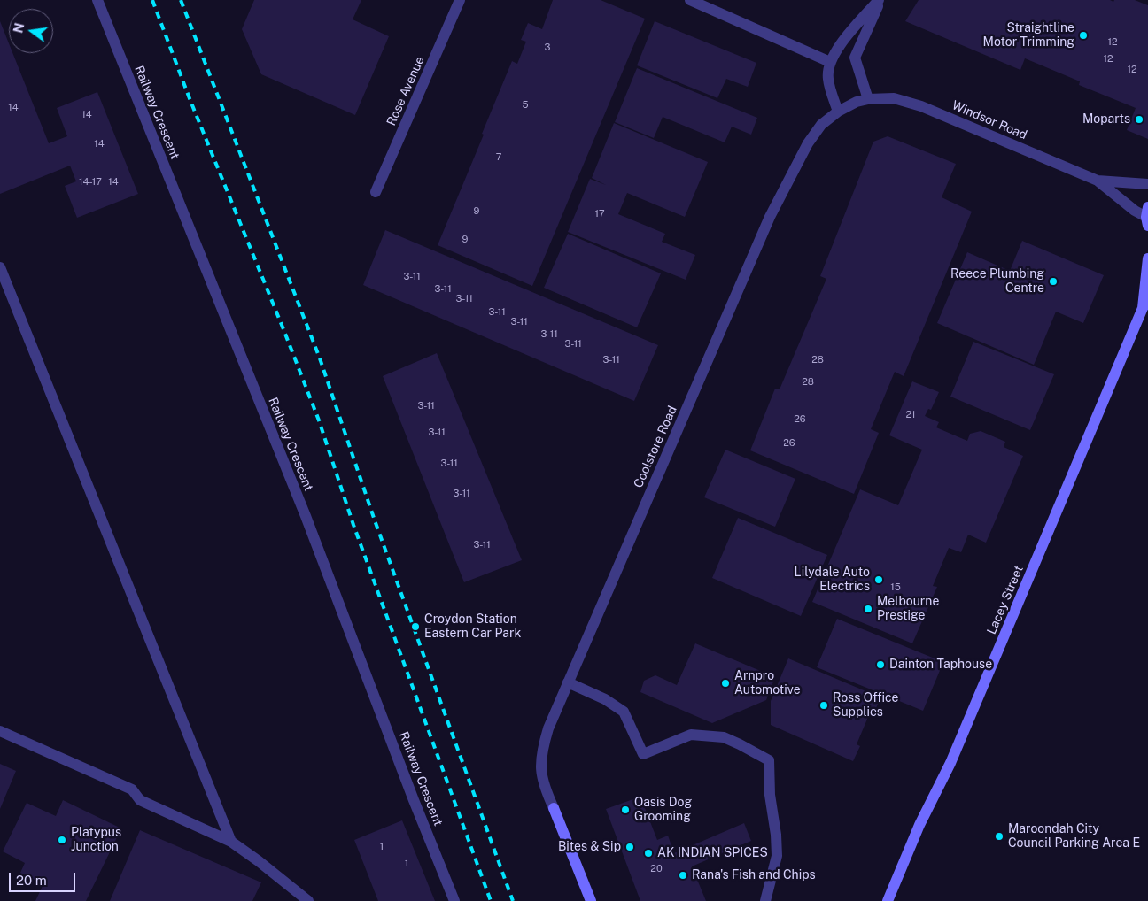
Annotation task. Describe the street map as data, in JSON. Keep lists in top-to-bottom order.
{
  "streets": {
    "street": [
      "Rose Avenue",
      "Railway Crescent",
      "Windsor Road",
      "Coolstore Road",
      "Lacey Street"
    ]
  },
  "crossings": [
    ["Windsor Road", "Coolstore Road"]
  ],
  "places": [
    "Straightline Motor Trimming",
    "Moparts",
    "Reece Plumbing Centre",
    "Lilydale Auto Electrics",
    "Melbourne Prestige",
    "Croydon Station Eastern Car Park",
    "Dainton Taphouse",
    "Arnpro Automotive",
    "Ross Office Supplies",
    "Oasis Dog Grooming",
    "Maroondah City Council Parking Area E",
    "Platypus Junction",
    "Bites & Sip",
    "AK INDIAN SPICES",
    "Rana's Fish and Chips"
  ],
  "house_numbers": [
    "12",
    "3",
    "12",
    "12",
    "5",
    "14",
    "14",
    "14",
    "7",
    "14-17",
    "14",
    "9",
    "17",
    "9",
    "3-11",
    "3-11",
    "3-11",
    "3-11",
    "3-11",
    "3-11",
    "3-11",
    "3-11",
    "28",
    "28",
    "3-11",
    "21",
    "26",
    "3-11",
    "26",
    "3-11",
    "3-11",
    "3-11",
    "15",
    "1",
    "1",
    "20"
  ],
  "scale_bar": "20 m",
  "north": "left"
}
